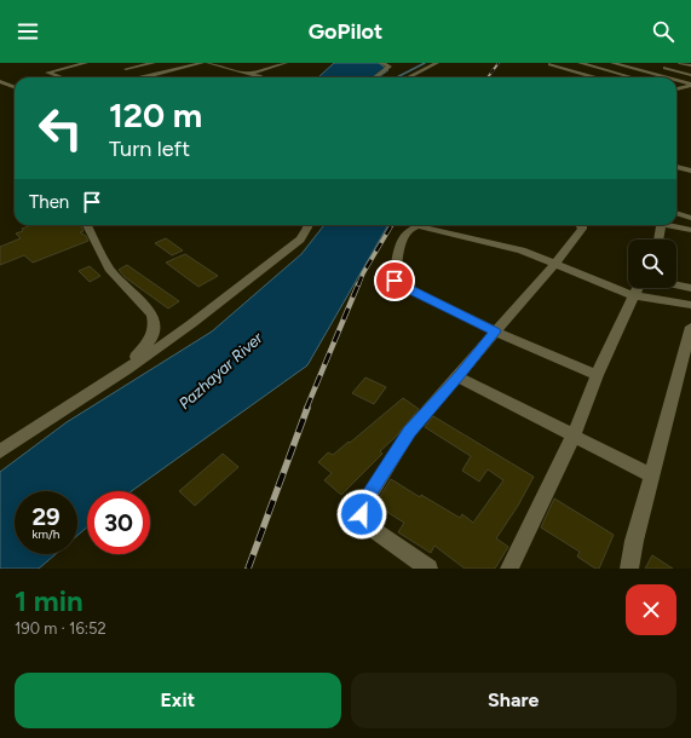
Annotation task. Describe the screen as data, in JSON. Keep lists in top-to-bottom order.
{
  "water": ["Pazhayar River"],
  "page": {
    "header": "GoPilot",
    "turn": ["120 m", "Turn left"],
    "then": "Then",
    "speed": "29 km/h",
    "limit": "30",
    "heading": ["1 min", "190 m · 16:52"],
    "buttons": ["Exit", "Share"]
  }
}
